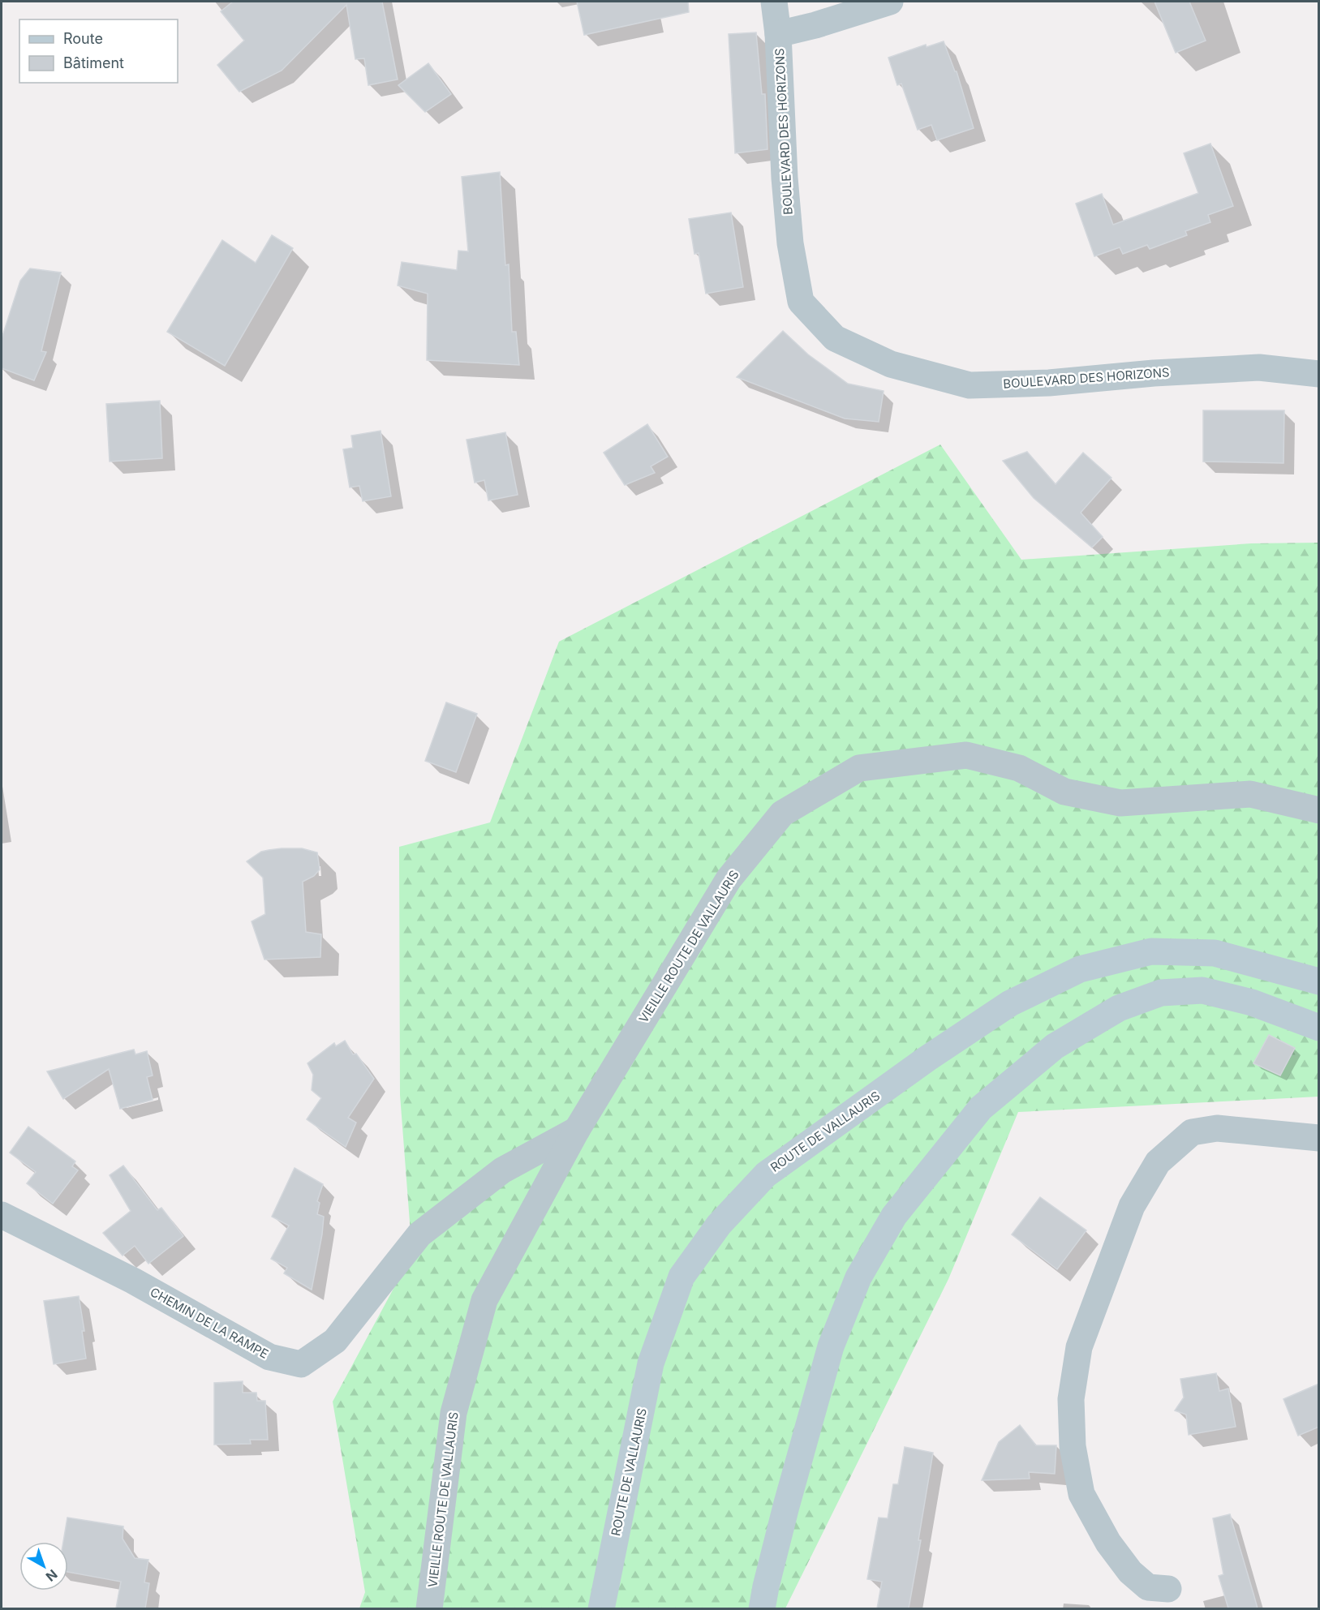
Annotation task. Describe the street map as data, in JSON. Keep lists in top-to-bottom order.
{
  "streets": {
    "main road": ["ROUTE DE VALLAURIS"],
    "street": ["BOULEVARD DES HORIZONS", "VIEILLE ROUTE DE VALLAURIS", "CHEMIN DE LA RAMPE"]
  },
  "crossings": [
    ["VIEILLE ROUTE DE VALLAURIS", "CHEMIN DE LA RAMPE"]
  ],
  "legend": ["Route", "Bâtiment"],
  "north": "bottom right"
}
